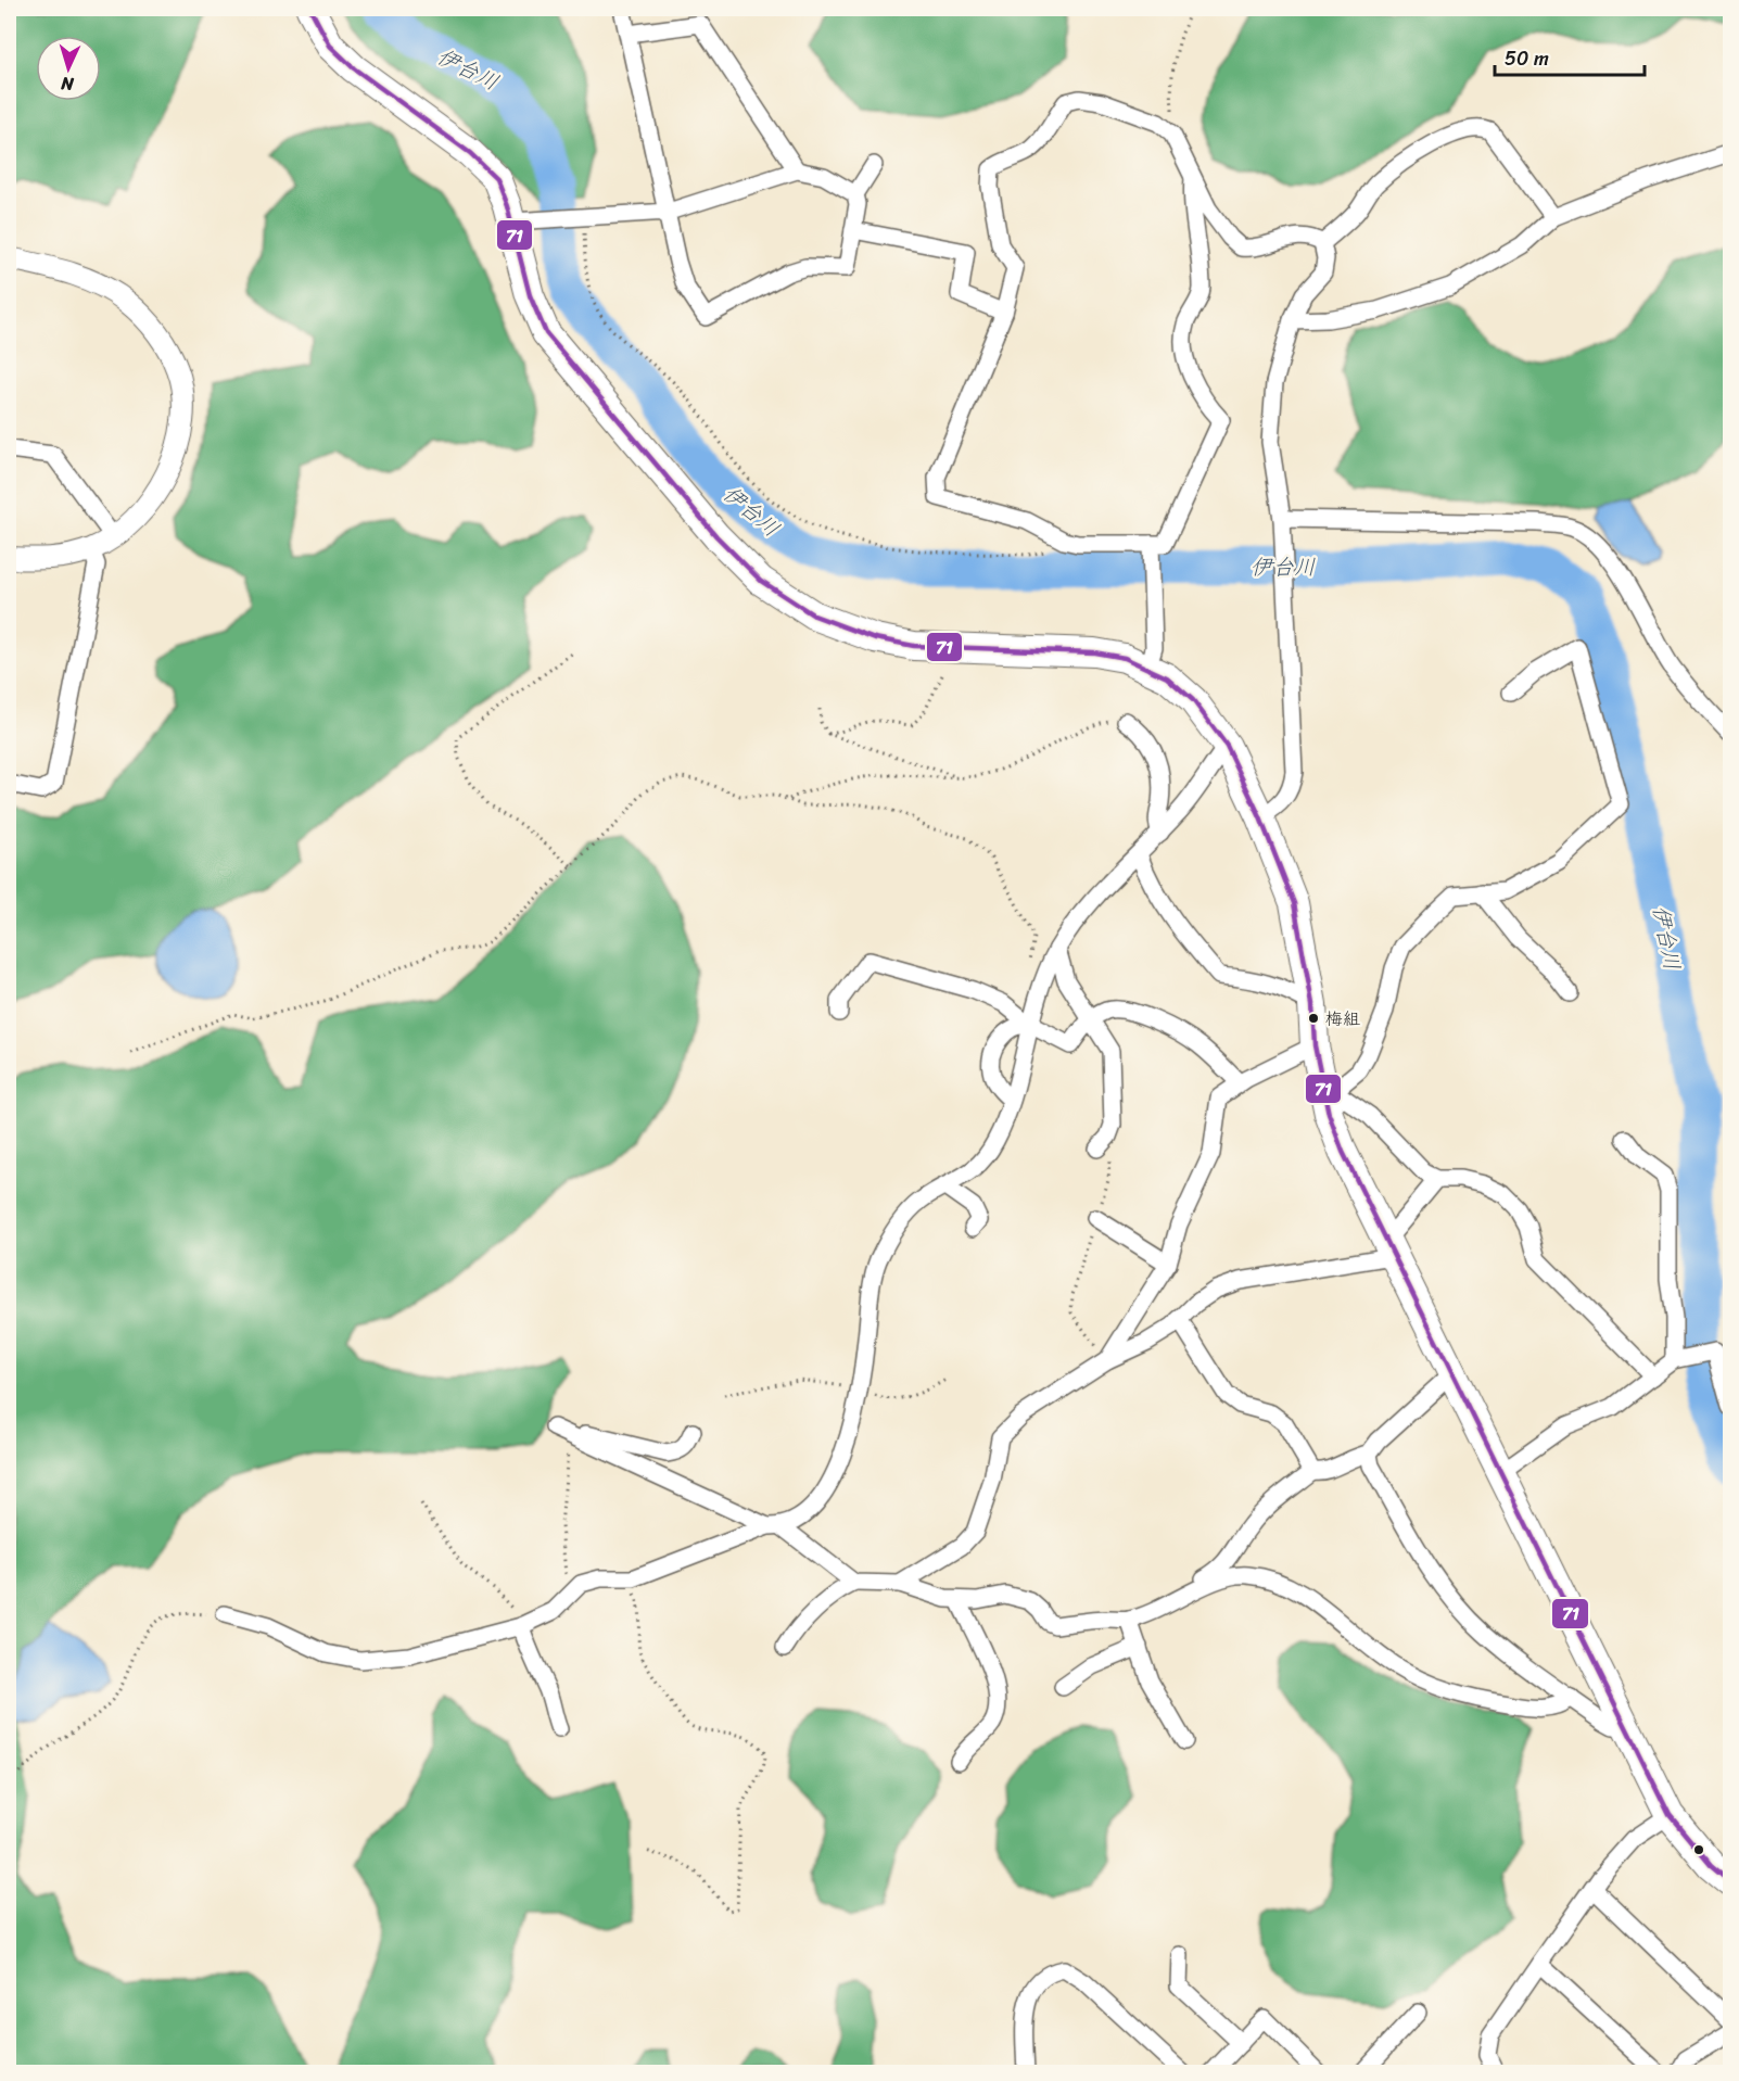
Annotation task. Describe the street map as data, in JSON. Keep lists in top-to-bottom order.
{
  "water": ["伊台川"],
  "places": ["梅組"],
  "lines": ["transit line 71"],
  "scale_bar": "50 m",
  "north": "bottom"
}
